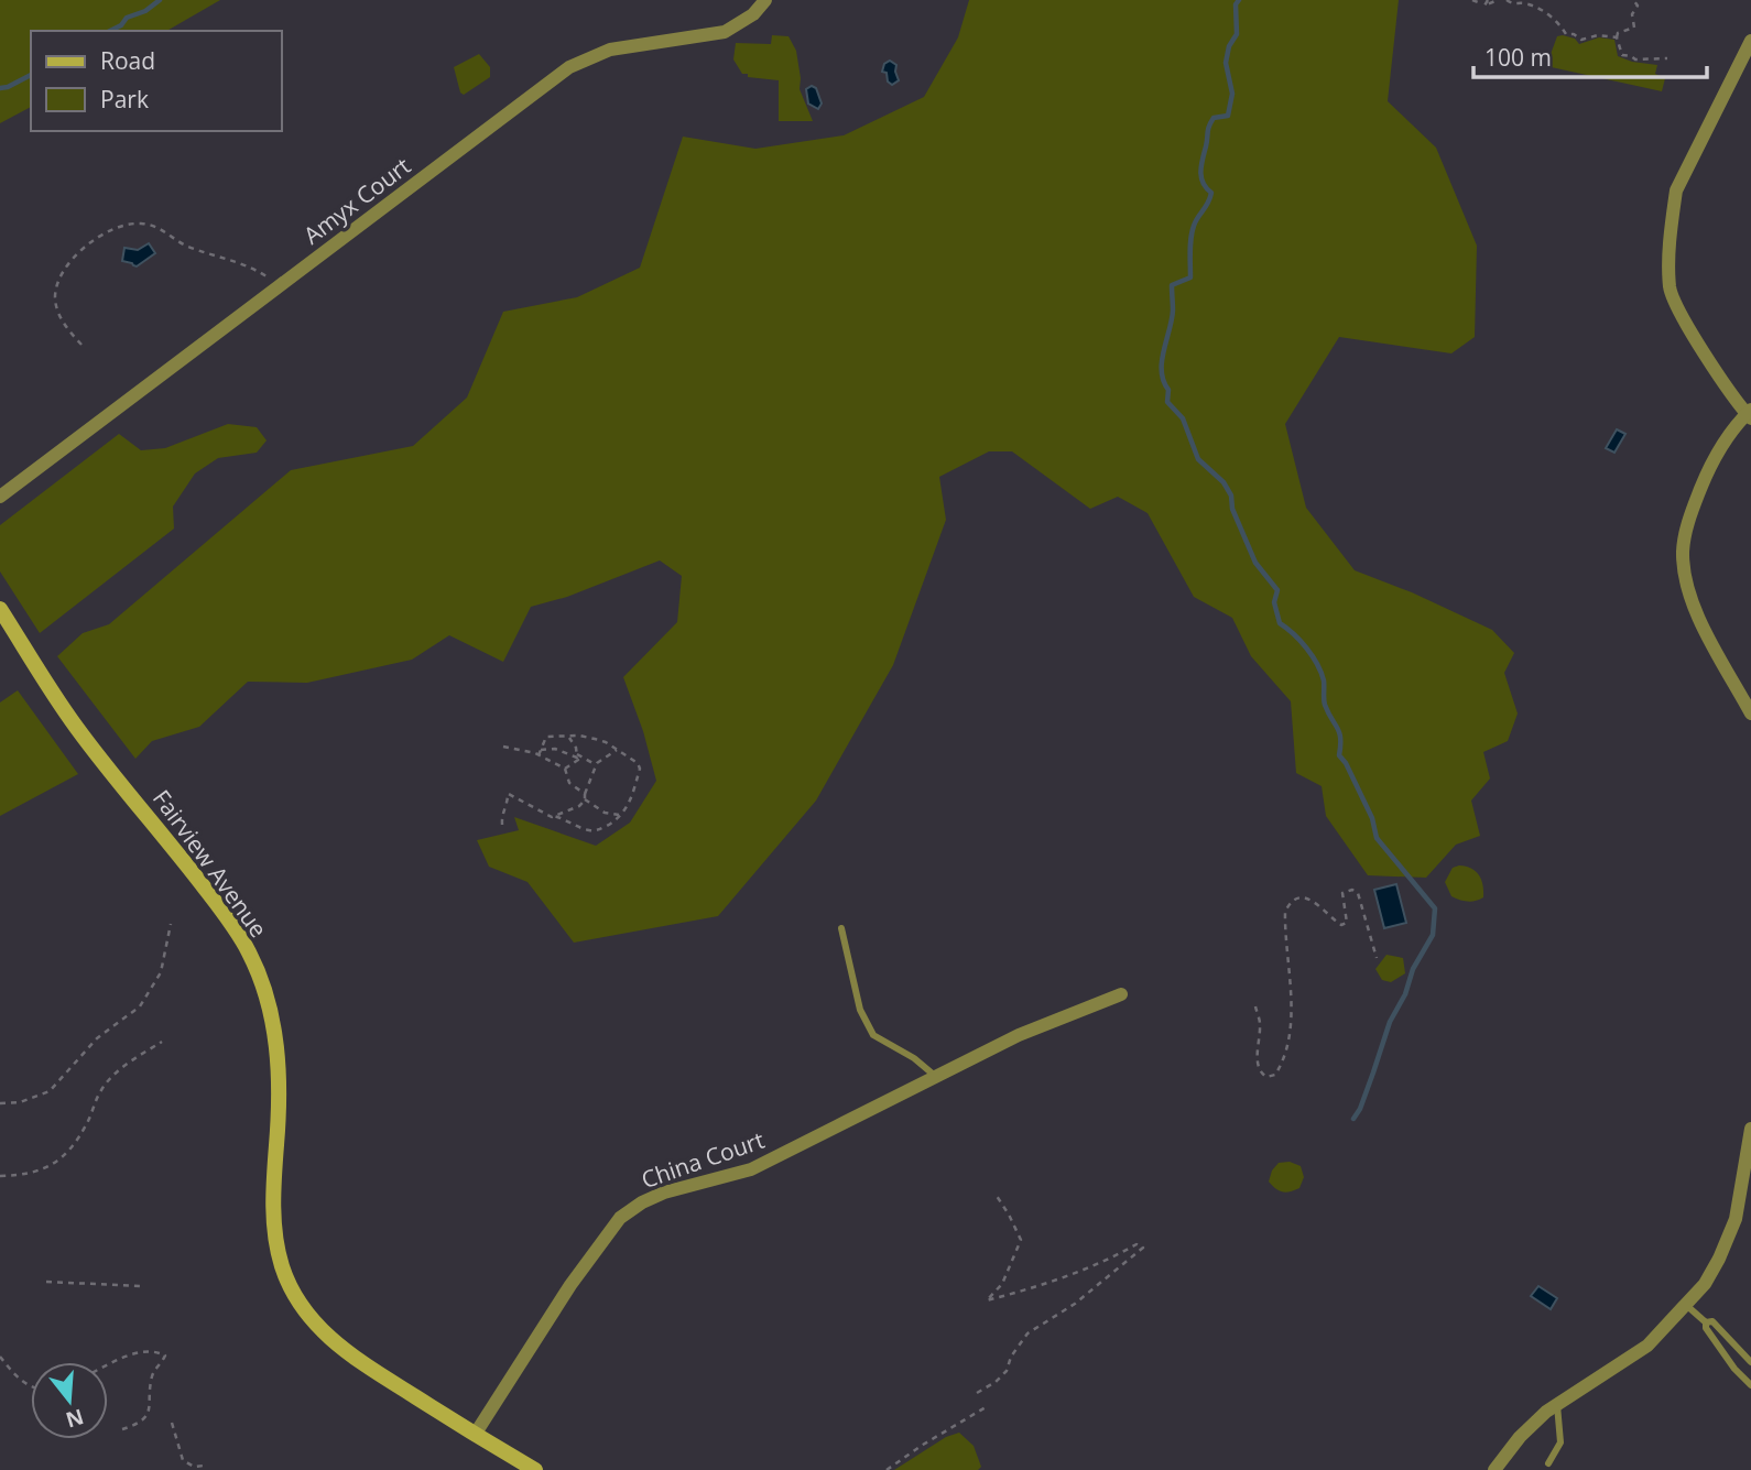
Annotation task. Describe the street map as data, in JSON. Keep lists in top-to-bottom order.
{
  "streets": {
    "main road": ["Fairview Avenue"],
    "street": ["Amyx Court", "China Court"]
  },
  "crossings": [
    ["Fairview Avenue", "China Court"]
  ],
  "legend": ["Road", "Park"],
  "scale_bar": "100 m",
  "north": "bottom"
}
